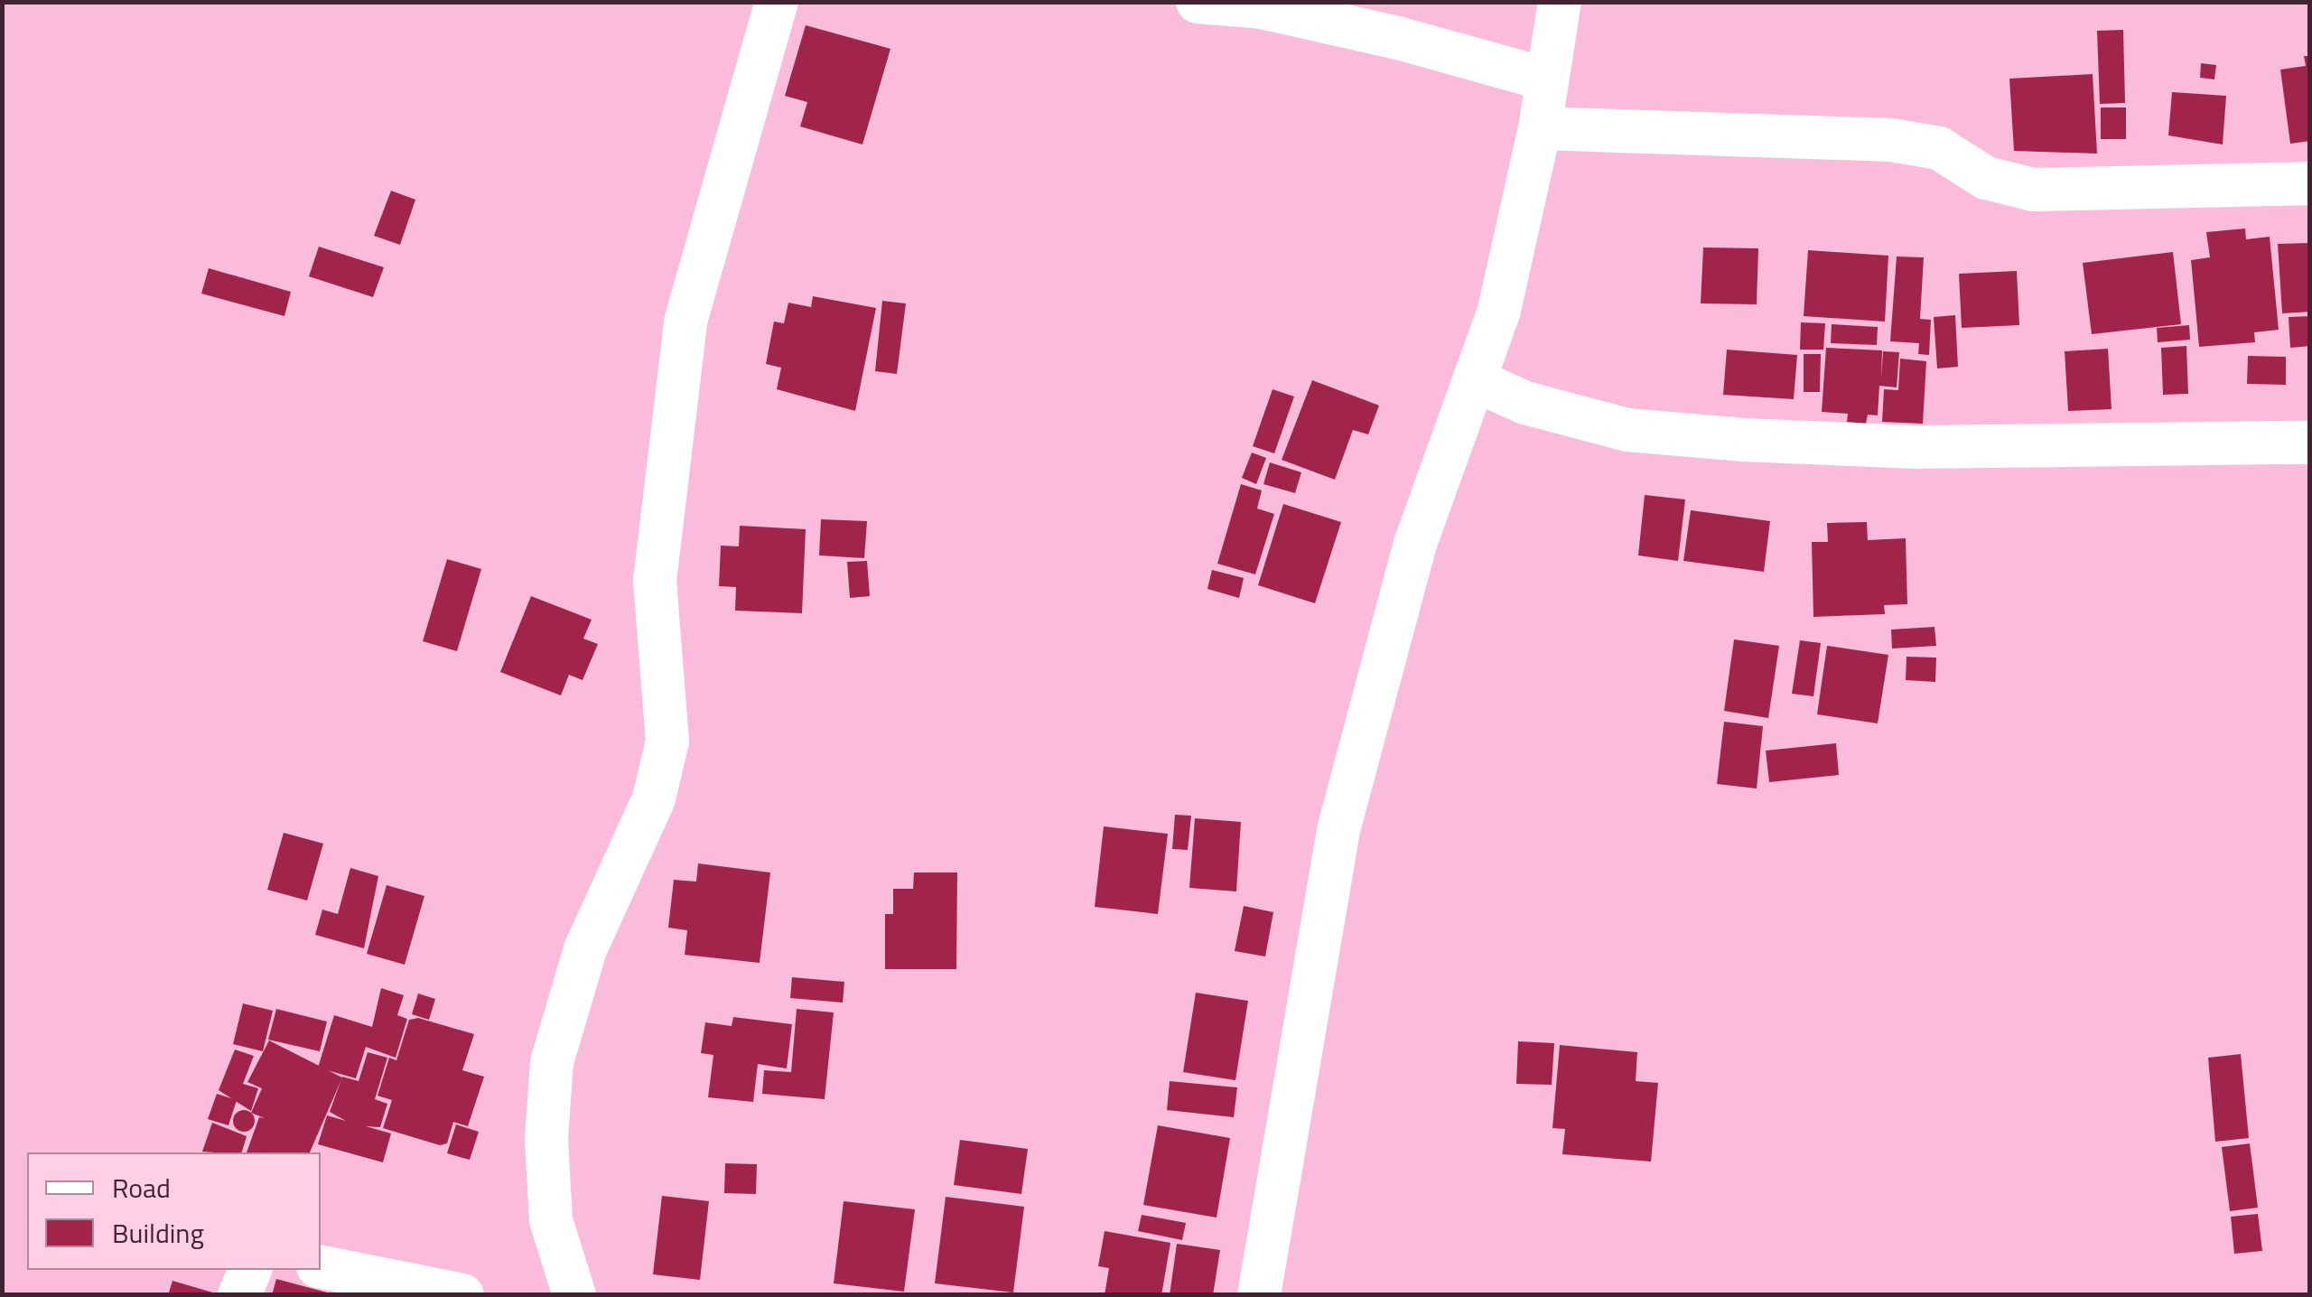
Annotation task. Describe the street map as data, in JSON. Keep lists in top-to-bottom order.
{
  "legend": ["Road", "Building"]
}
